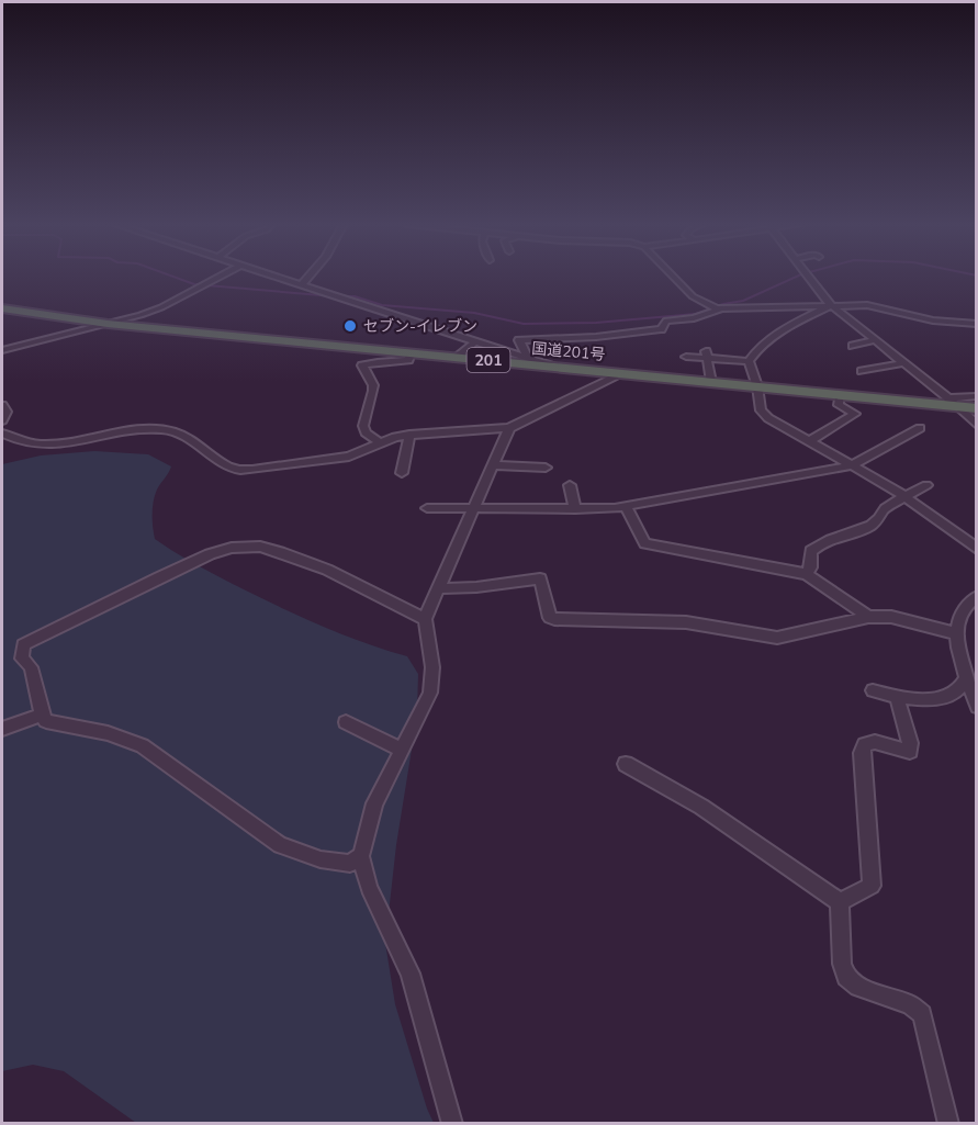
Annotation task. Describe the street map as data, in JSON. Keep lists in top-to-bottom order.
{
  "streets": {
    "highway": ["国道201号", "201"]
  },
  "places": ["セブン-イレブン"]
}
